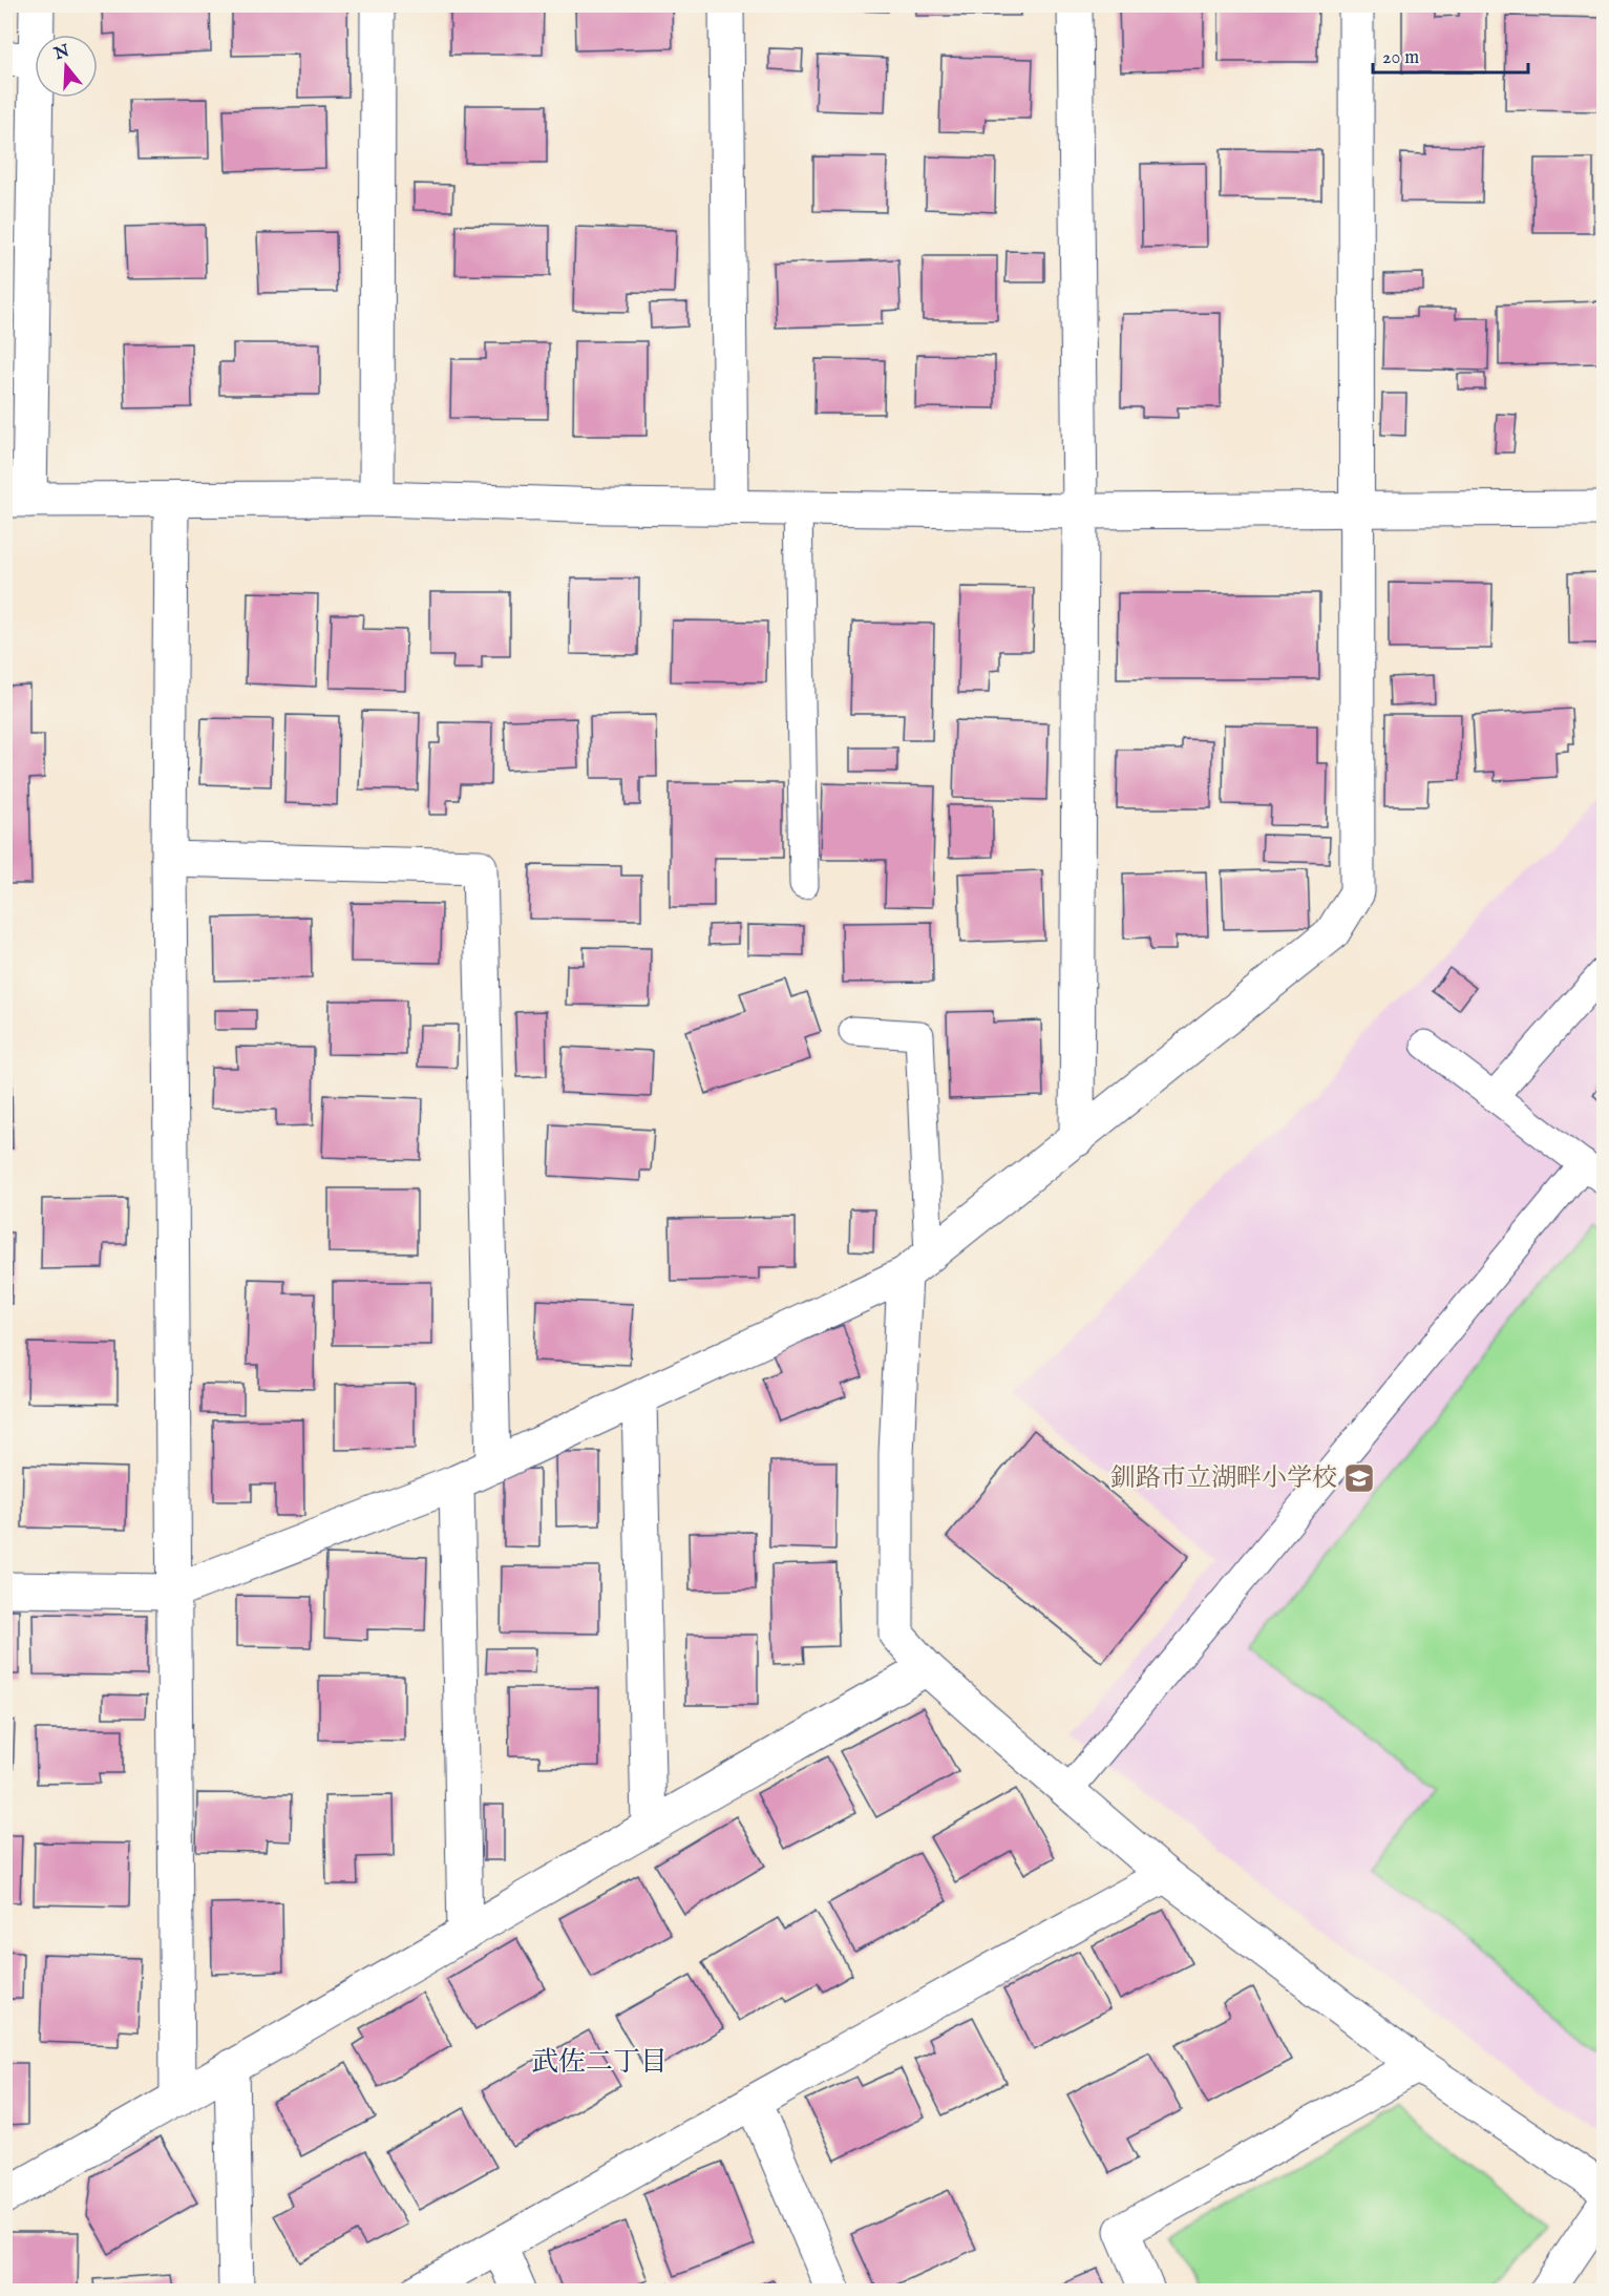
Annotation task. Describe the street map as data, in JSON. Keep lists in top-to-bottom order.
{
  "districts": ["武佐二丁目"],
  "places": {
    "school or university": ["釧路市立湖畔小学校"]
  },
  "scale_bar": "20 m",
  "north": "top"
}
